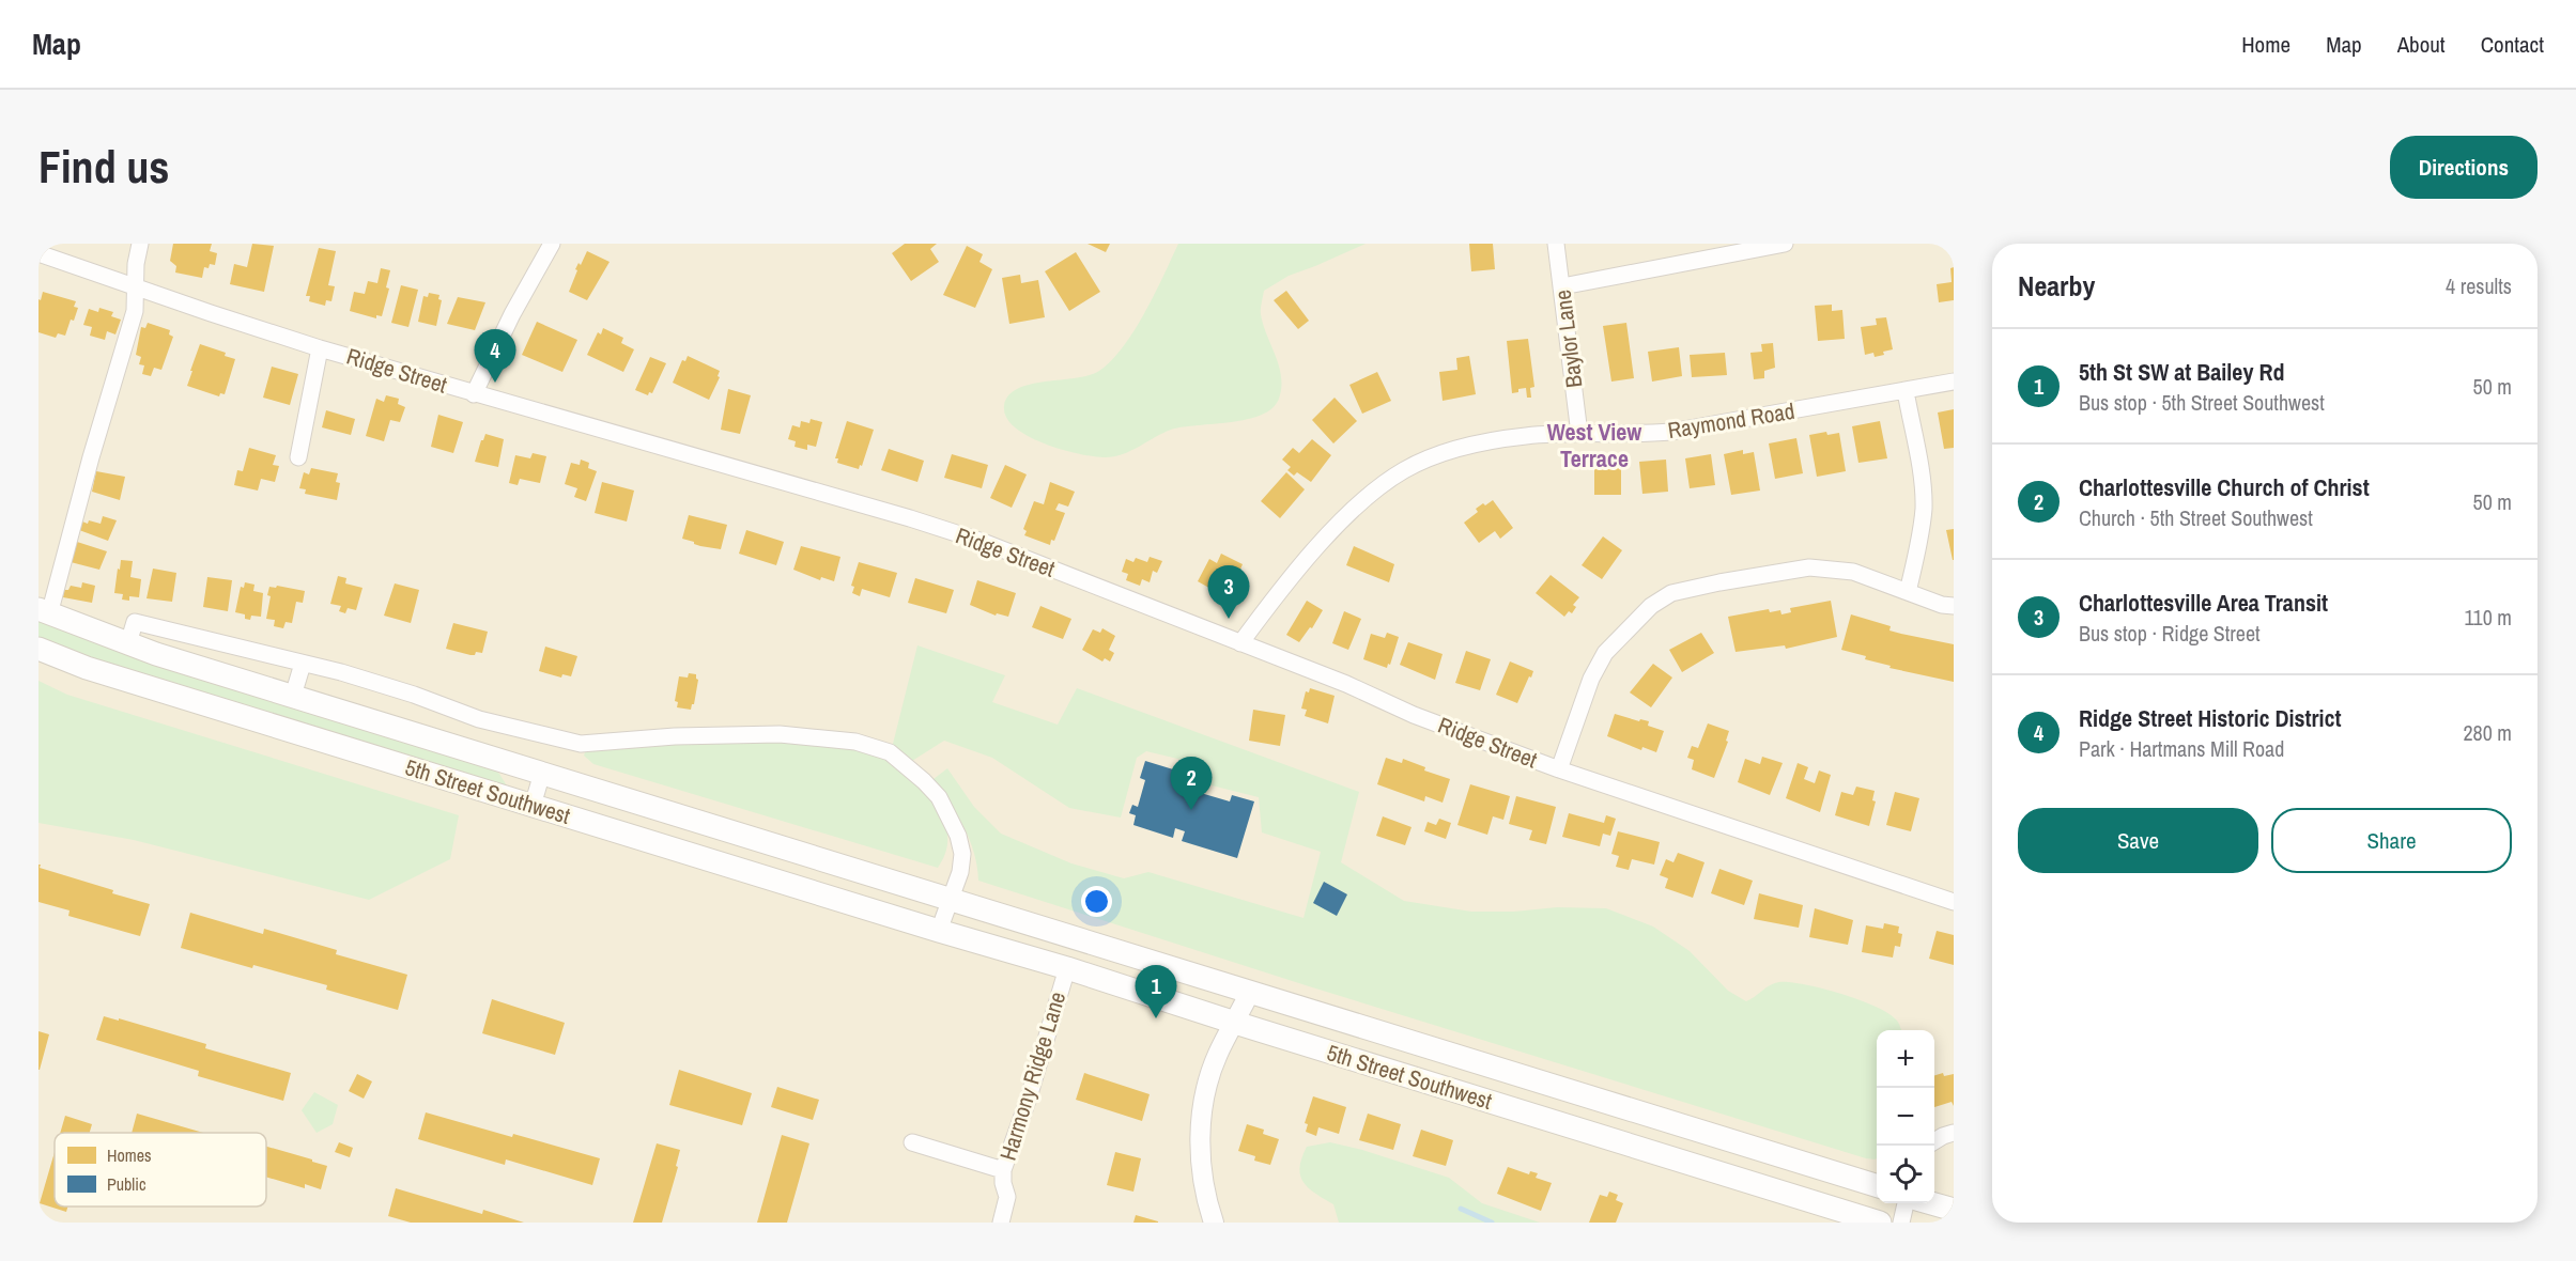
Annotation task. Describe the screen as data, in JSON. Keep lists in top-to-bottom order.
{
  "streets": {
    "main road": ["5th Street Southwest"],
    "street": [
      "Baylor Lane",
      "Ridge Street",
      "Raymond Road",
      "Harmony Ridge Lane"
    ]
  },
  "crossings": [
    ["Baylor Lane", "Raymond Road"],
    ["Ridge Street", "Raymond Road"],
    ["5th Street Southwest", "Harmony Ridge Lane"]
  ],
  "districts": ["West View Terrace"],
  "legend": ["Homes", "Public"],
  "page": {
    "header": "Map",
    "nav": [
      "Home",
      "Map",
      "About",
      "Contact"
    ],
    "buttons": [
      "Directions",
      ["Save", "Share"]
    ],
    "title": "Find us",
    "heading": ["Nearby", "4 results"],
    "list": [
      {
        "mark": "1",
        "name": "5th St SW at Bailey Rd",
        "note": "Bus stop · 5th Street Southwest",
        "value": "50 m"
      },
      {
        "mark": "2",
        "name": "Charlottesville Church of Christ",
        "note": "Church · 5th Street Southwest",
        "value": "50 m"
      },
      {
        "mark": "3",
        "name": "Charlottesville Area Transit",
        "note": "Bus stop · Ridge Street",
        "value": "110 m"
      },
      {
        "mark": "4",
        "name": "Ridge Street Historic District",
        "note": "Park · Hartmans Mill Road",
        "value": "280 m"
      }
    ],
    "pins": [
      "4",
      "3",
      "2",
      "1"
    ],
    "map_buttons": ["+", "−"]
  }
}
